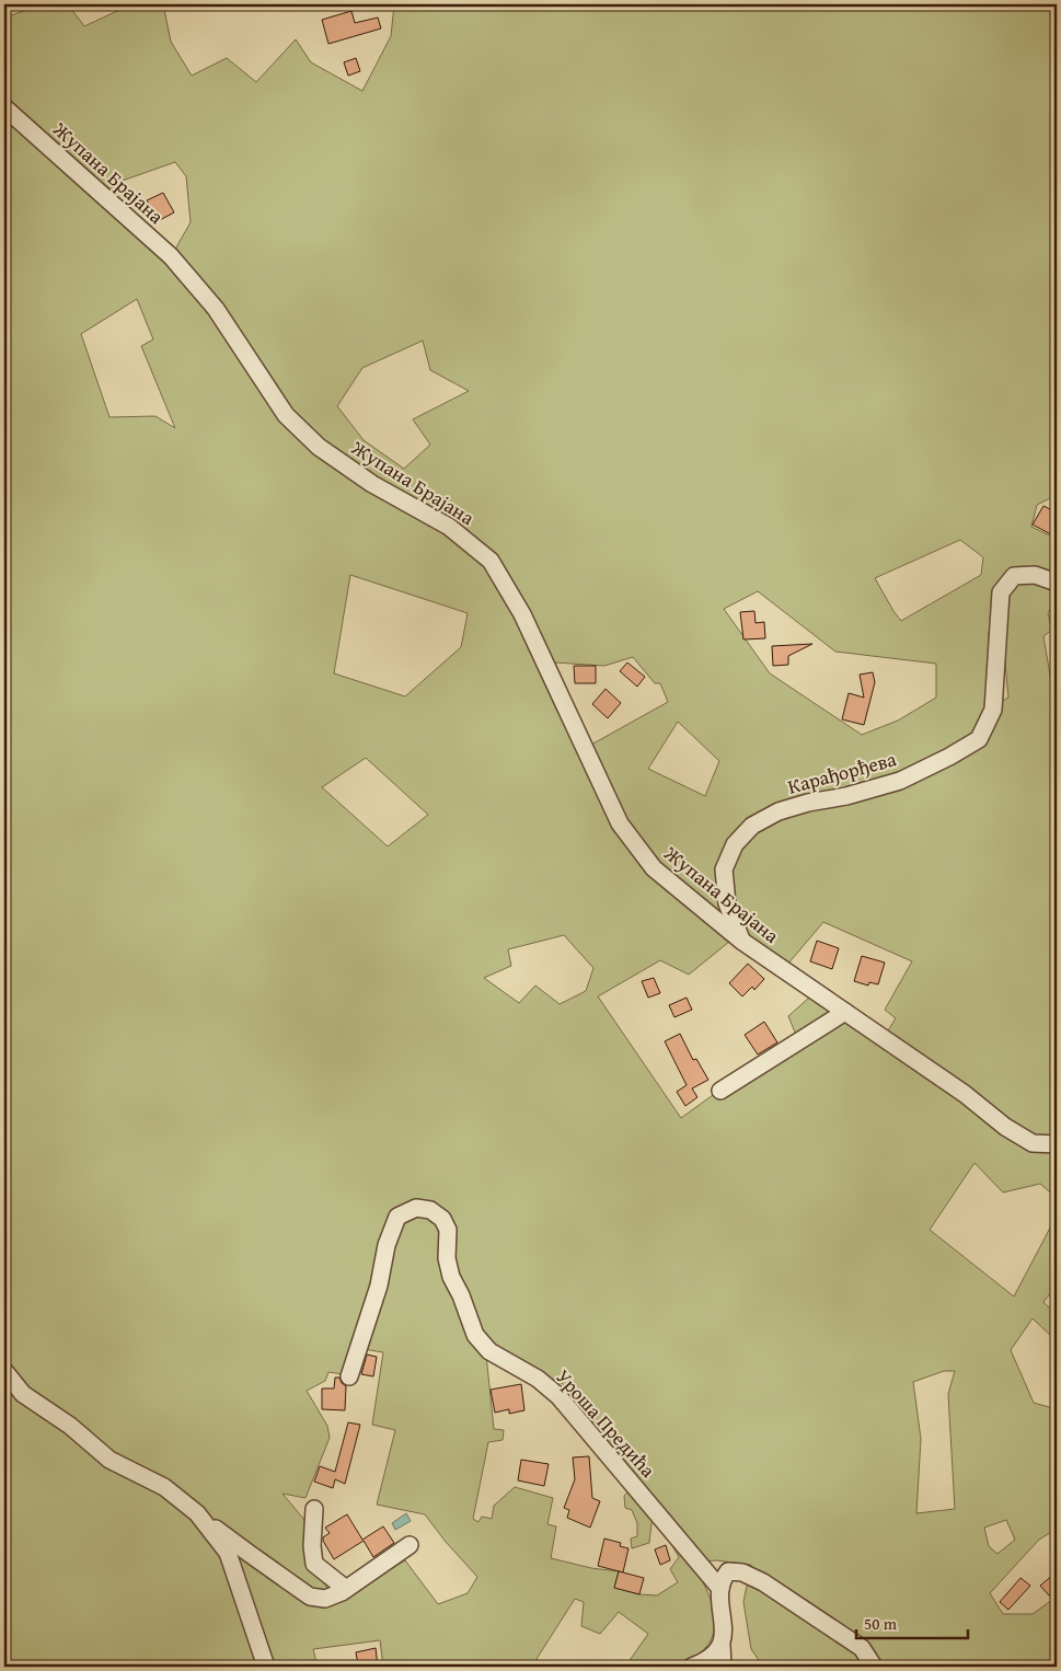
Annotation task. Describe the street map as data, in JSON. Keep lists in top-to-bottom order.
{
  "streets": {
    "street": ["Жупана Брајана", "Карађорђева", "Уроша Предића"]
  },
  "crossings": [
    ["Жупана Брајана", "Карађорђева"]
  ],
  "scale_bar": "50 m"
}
